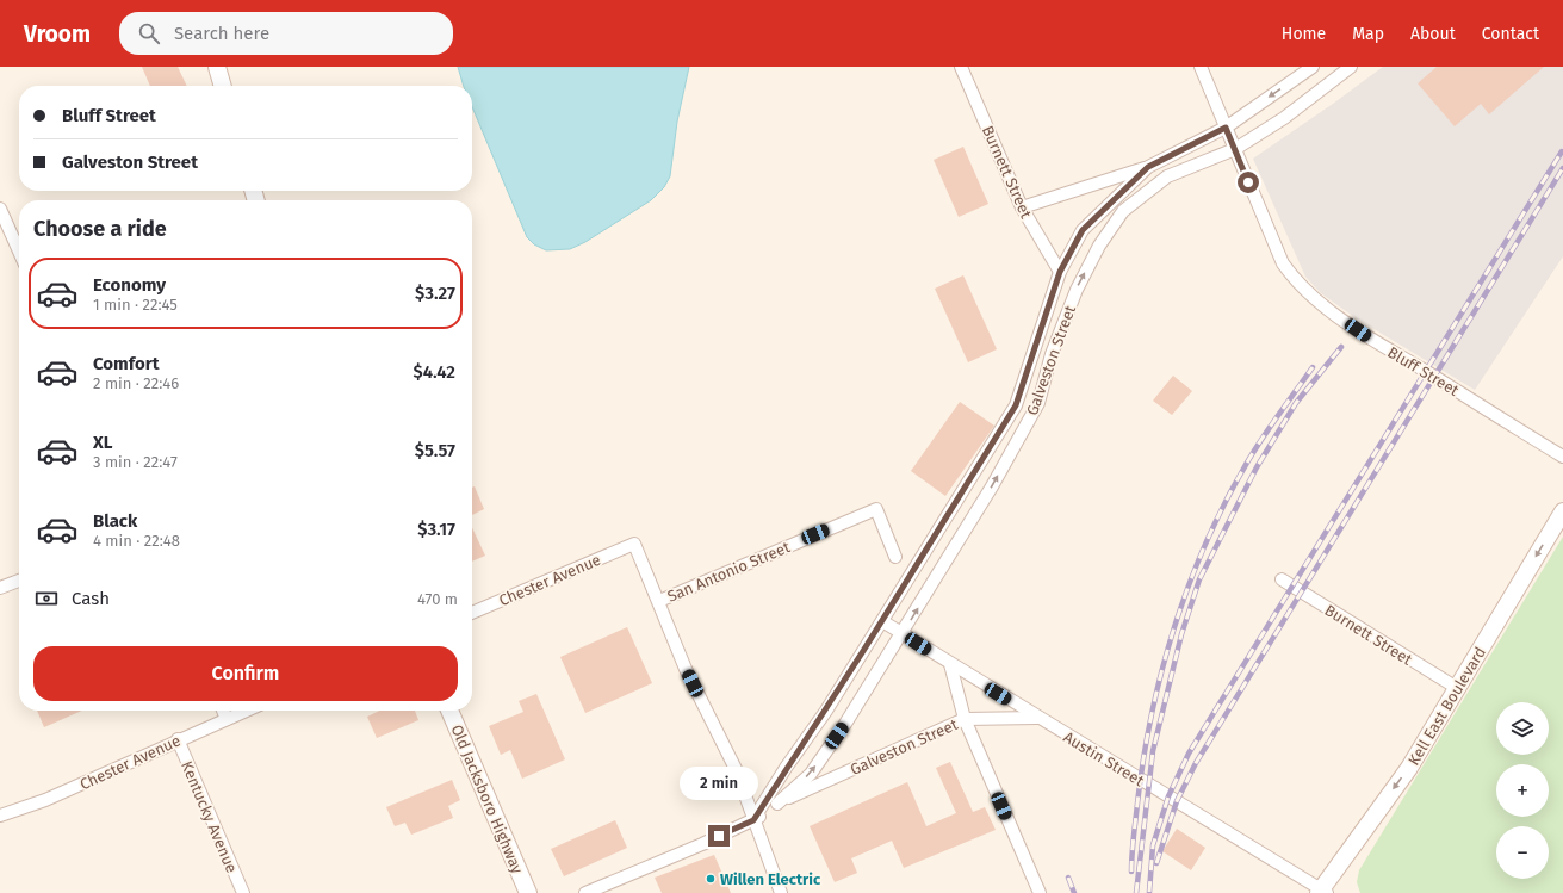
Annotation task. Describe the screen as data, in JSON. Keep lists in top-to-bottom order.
{
  "streets": {
    "main road": ["Kell East Boulevard", "Old Jacksboro Highway"],
    "street": [
      "Burnett Street",
      "Galveston Street",
      "Bluff Street",
      "San Antonio Street",
      "Chester Avenue",
      "Austin Street",
      "Kentucky Avenue"
    ]
  },
  "crossings": [
    ["Burnett Street", "Galveston Street"],
    ["Burnett Street", "Kell East Boulevard"],
    ["Galveston Street", "Bluff Street"],
    ["Galveston Street", "Austin Street"],
    ["San Antonio Street", "Chester Avenue"],
    ["Chester Avenue", "Kentucky Avenue"],
    ["Kell East Boulevard", "Austin Street"]
  ],
  "one_way": ["Kell East Boulevard"],
  "places": ["Willen Electric"],
  "page": {
    "header": "Vroom",
    "search": "Search here",
    "nav": [
      "Home",
      "Map",
      "About",
      "Contact"
    ],
    "banner": ["Bluff Street", "Galveston Street"],
    "heading": "Choose a ride",
    "list": [
      {
        "name": "Economy",
        "note": "1 min · 22:45",
        "value": "$3.27"
      },
      {
        "name": "Comfort",
        "note": "2 min · 22:46",
        "value": "$4.42"
      },
      {
        "name": "XL",
        "note": "3 min · 22:47",
        "value": "$5.57"
      },
      {
        "name": "Black",
        "note": "4 min · 22:48",
        "value": "$3.17"
      }
    ],
    "pay": ["Cash", "470 m"],
    "buttons": "Confirm",
    "map_buttons": ["+", "−"],
    "bubble": "2 min"
  }
}
